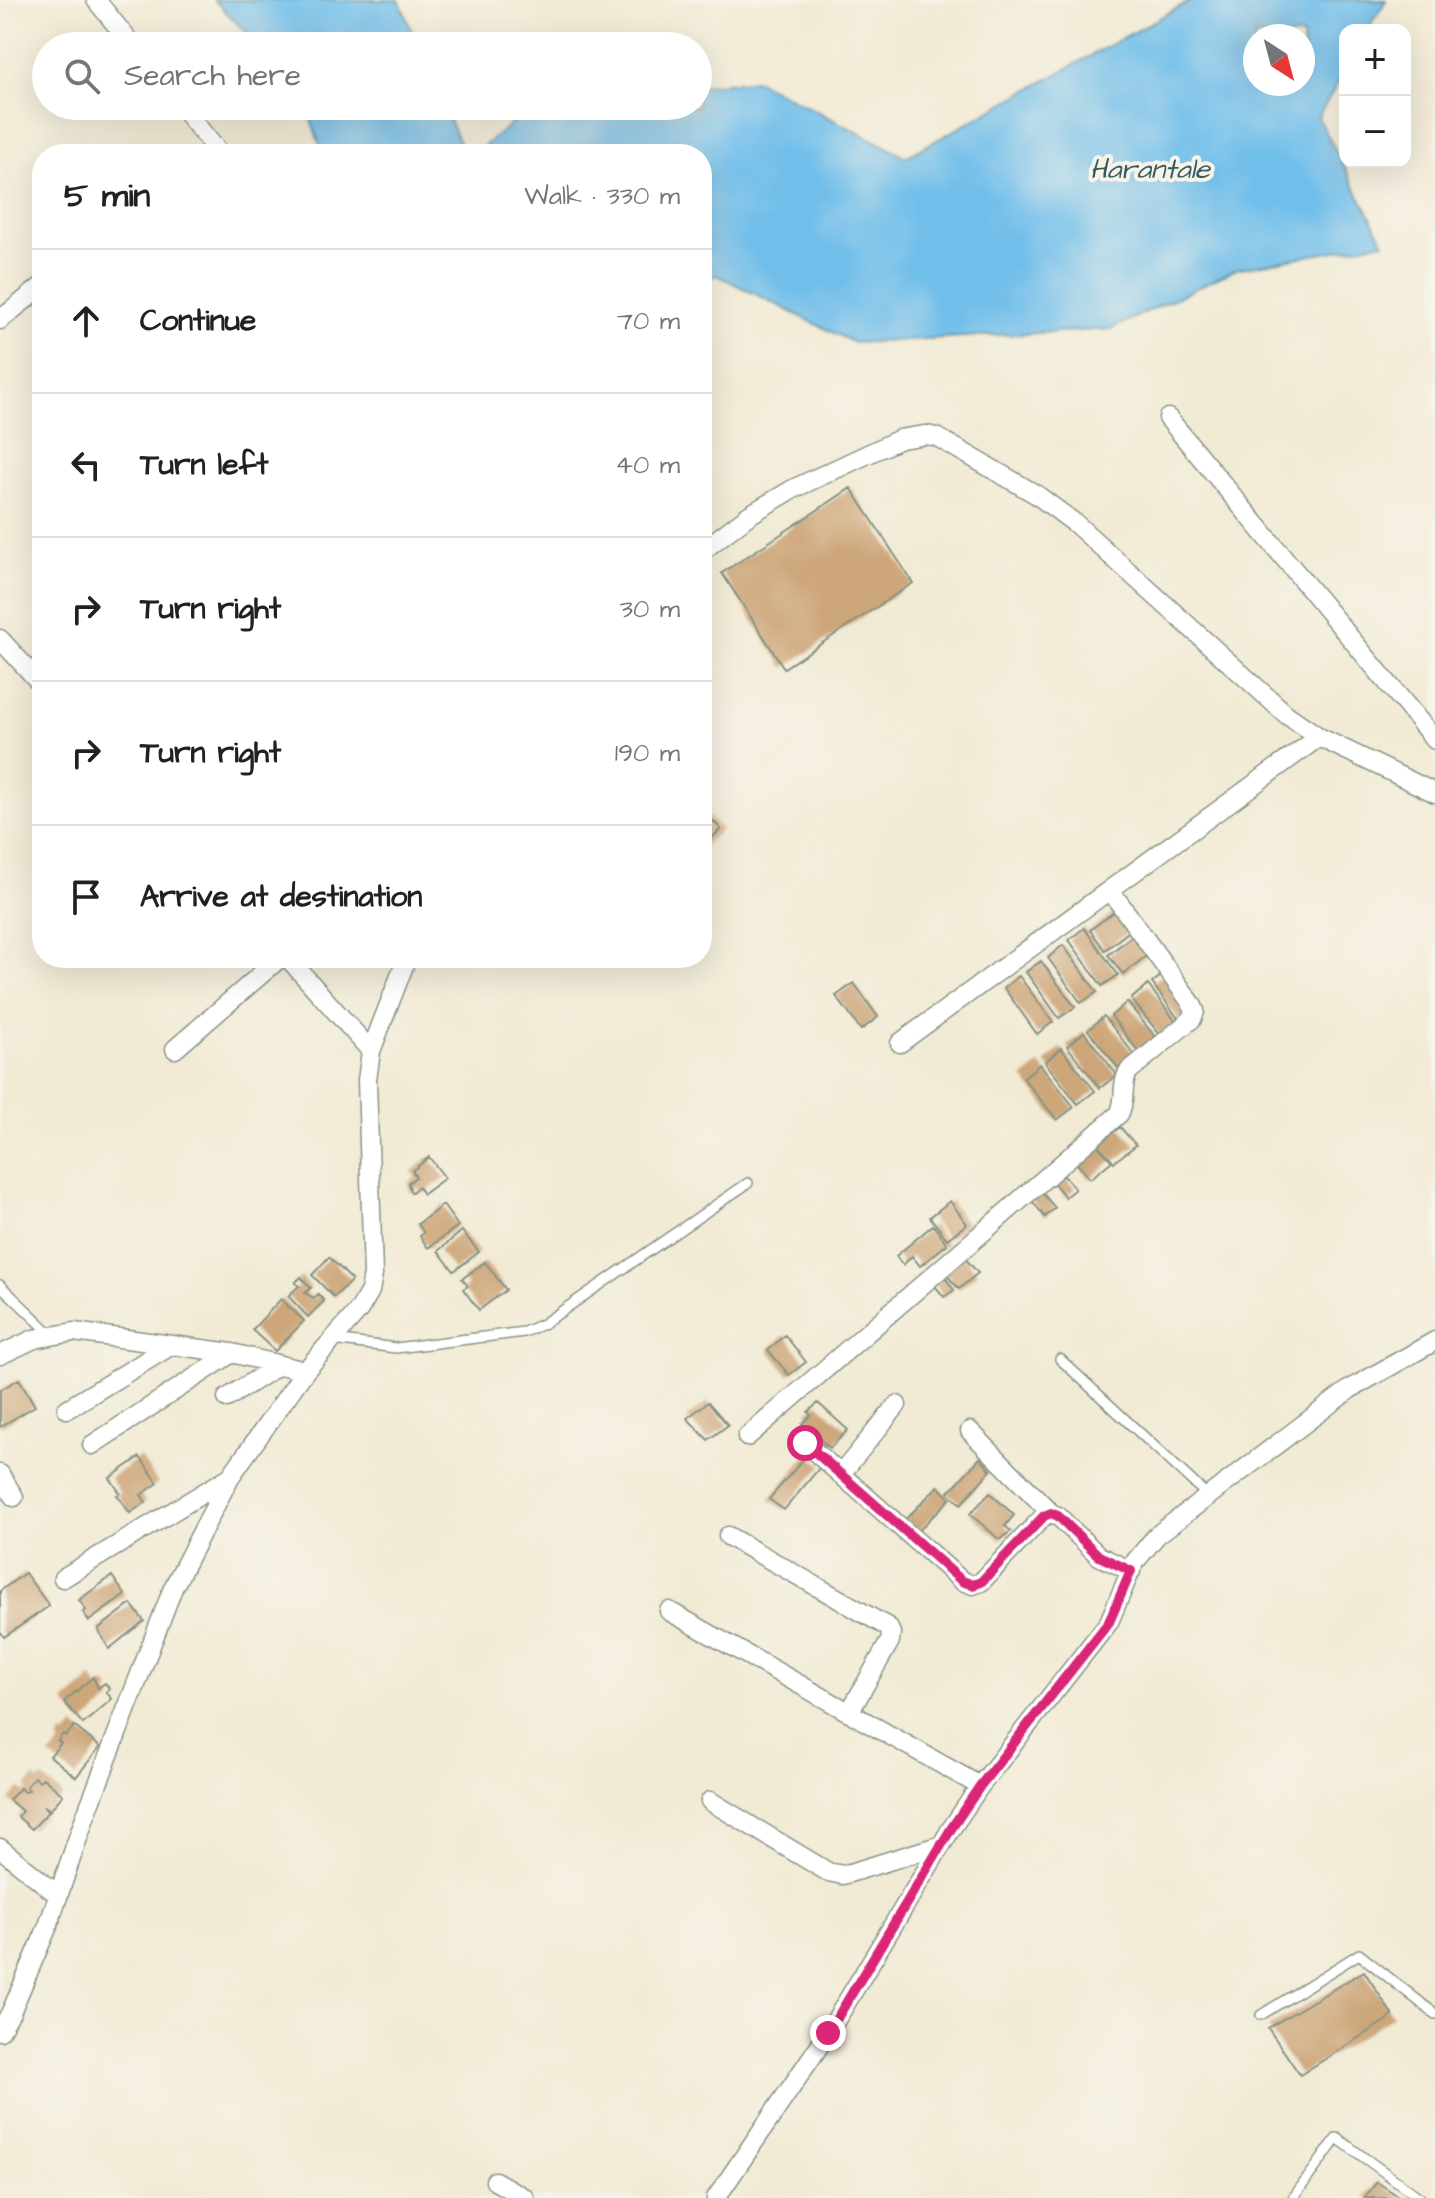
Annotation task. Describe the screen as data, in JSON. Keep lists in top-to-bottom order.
{
  "water": ["Harantale"],
  "north": "bottom right",
  "page": {
    "map_buttons": ["+", "−"],
    "search": "Search here",
    "heading": ["5 min", "Walk · 330 m"],
    "list": [
      ["Continue", "70 m"],
      ["Turn left", "40 m"],
      ["Turn right", "30 m"],
      ["Turn right", "190 m"],
      "Arrive at destination"
    ]
  }
}
